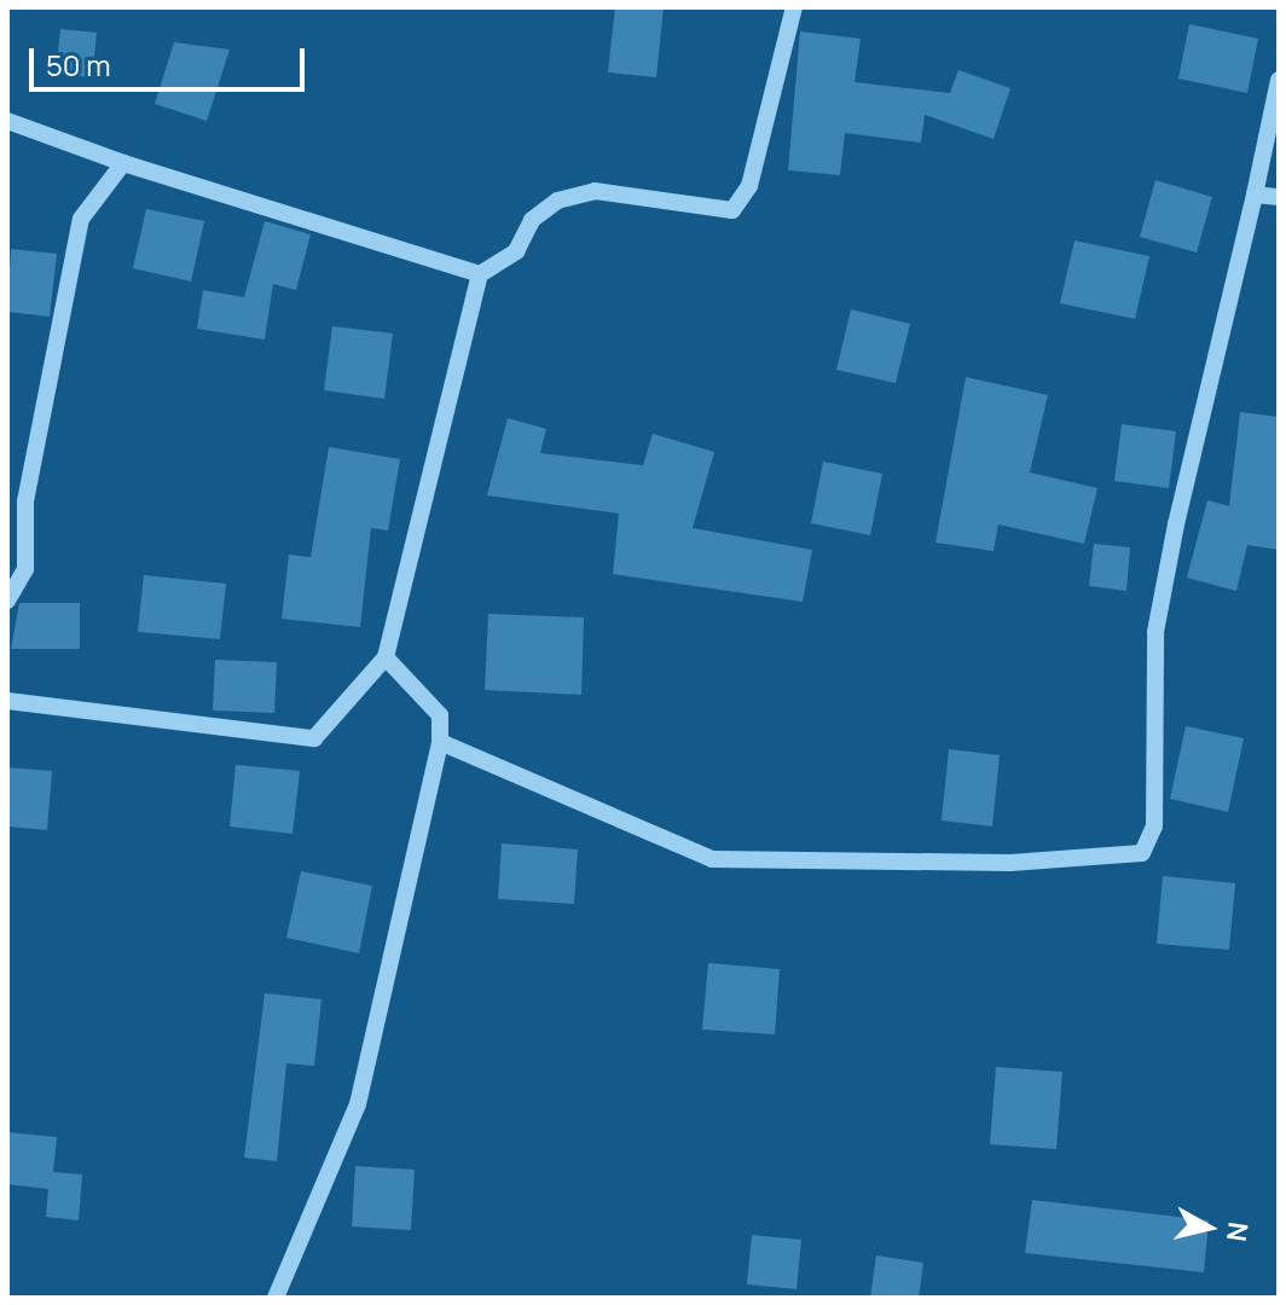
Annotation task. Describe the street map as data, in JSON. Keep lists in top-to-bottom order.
{
  "scale_bar": "50 m",
  "north": "right"
}
